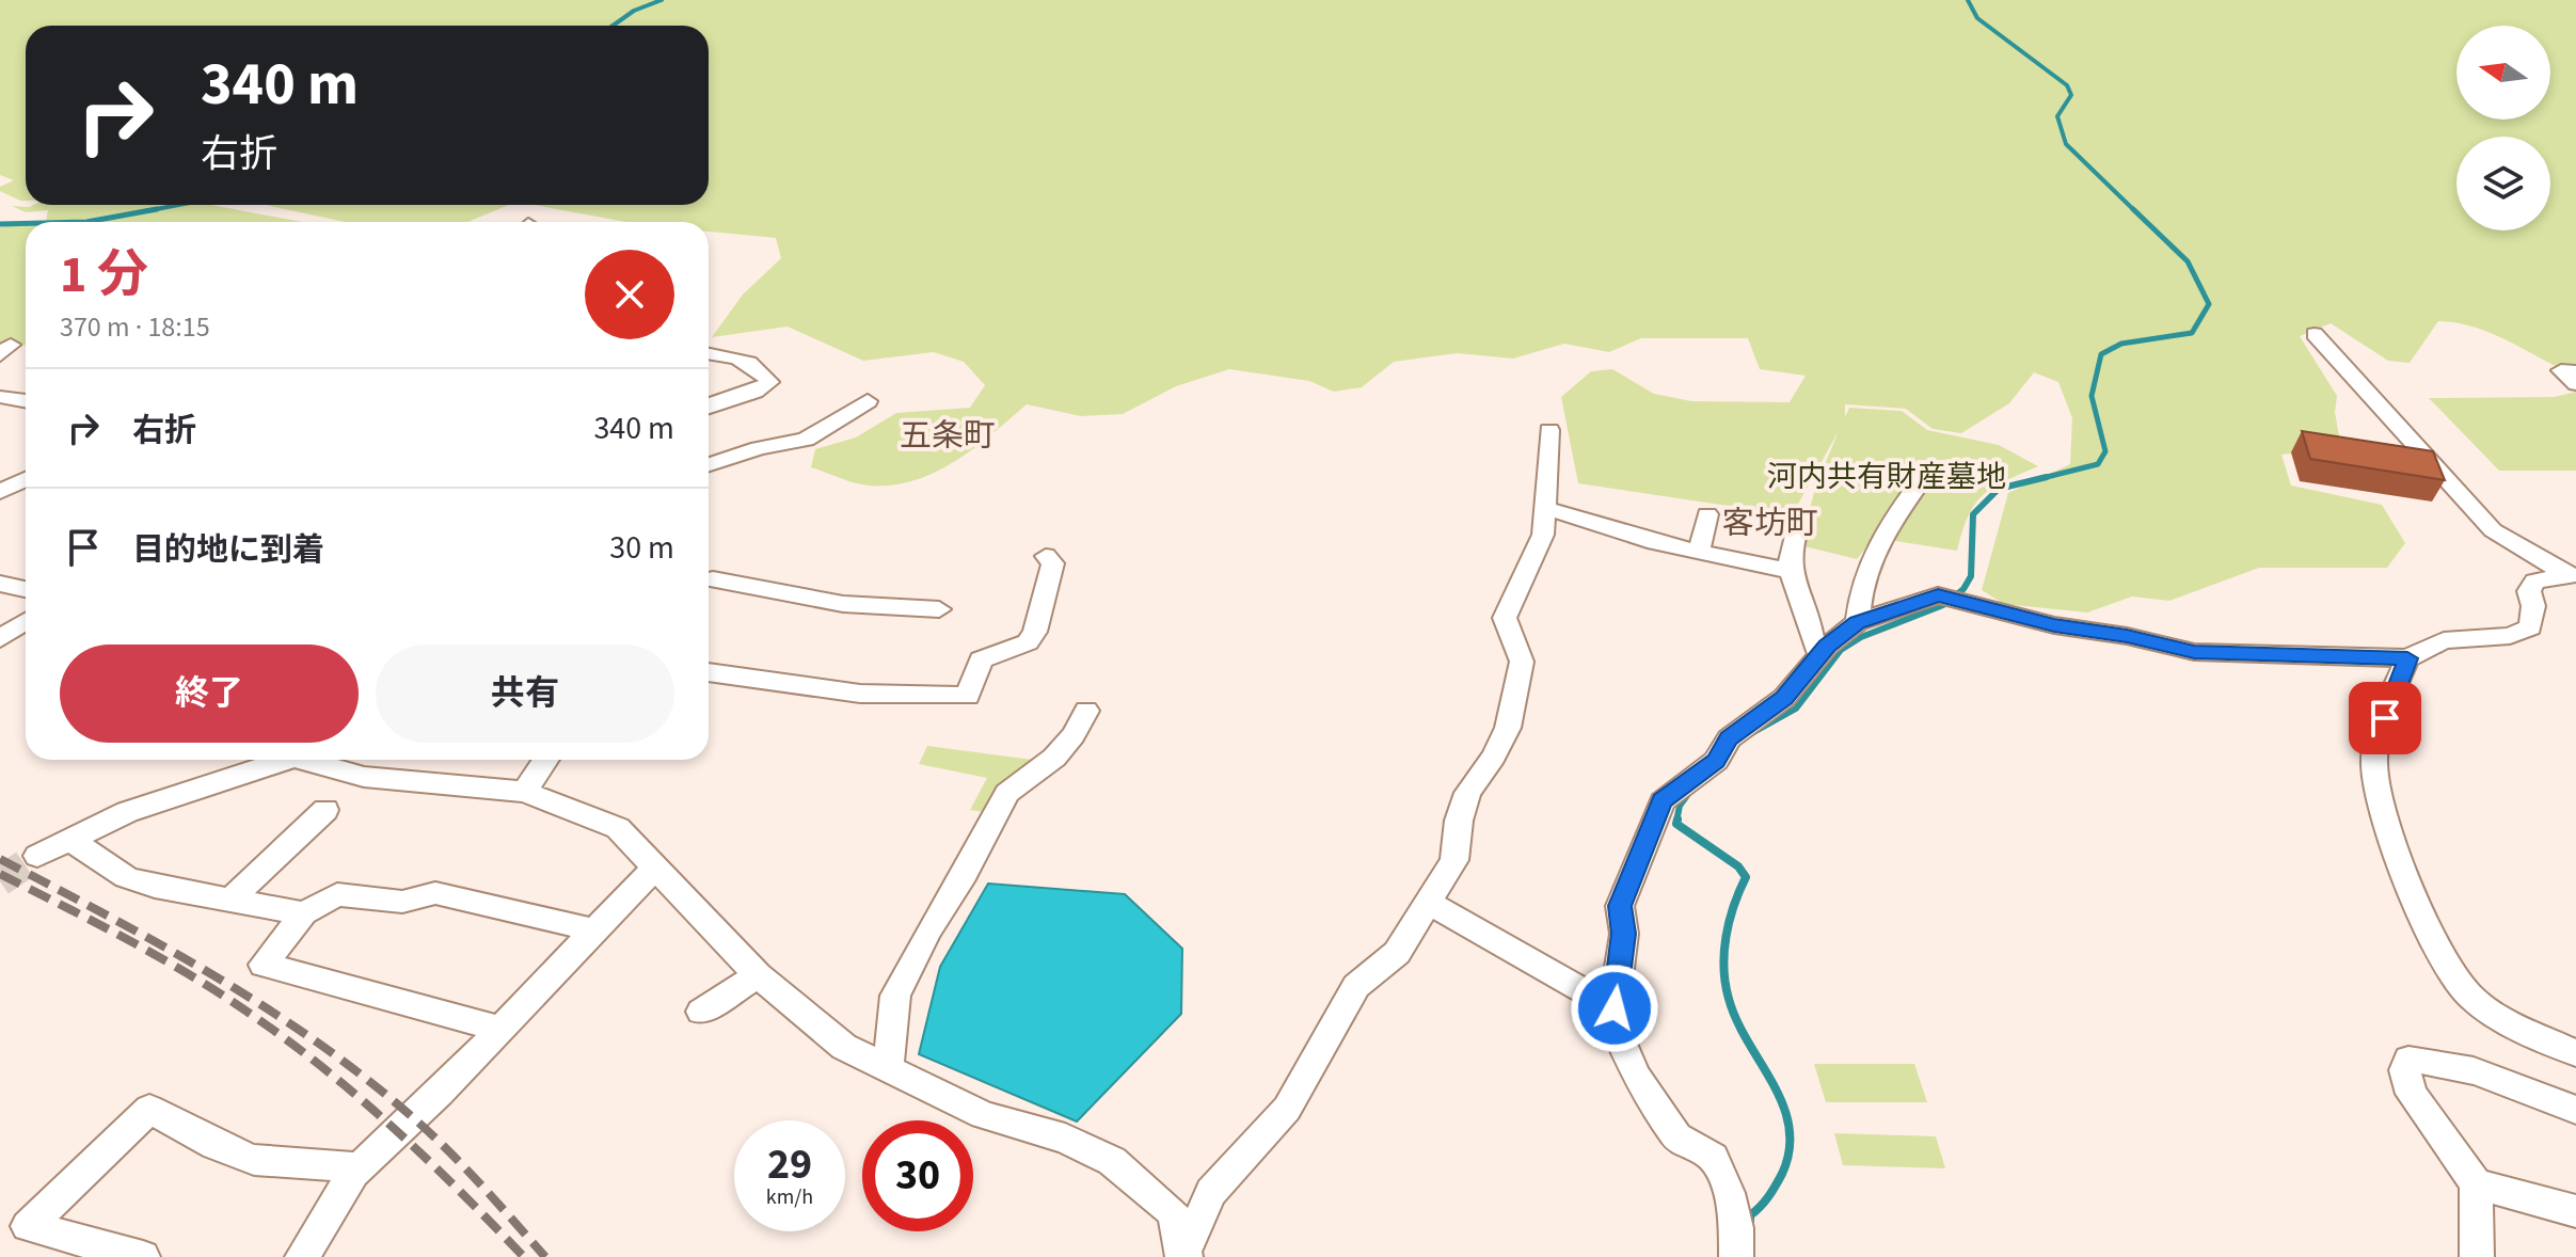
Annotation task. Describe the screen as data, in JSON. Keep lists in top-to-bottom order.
{
  "districts": ["五条町", "客坊町"],
  "parks": ["河内共有財産墓地"],
  "north": "left",
  "page": {
    "turn": ["340 m", "右折"],
    "heading": ["1 分", "370 m · 18:15"],
    "list": [
      {
        "name": "右折",
        "value": "340 m"
      },
      {
        "name": "目的地に到着",
        "value": "30 m"
      }
    ],
    "buttons": ["終了", "共有"],
    "speed": "29 km/h",
    "limit": "30"
  }
}
